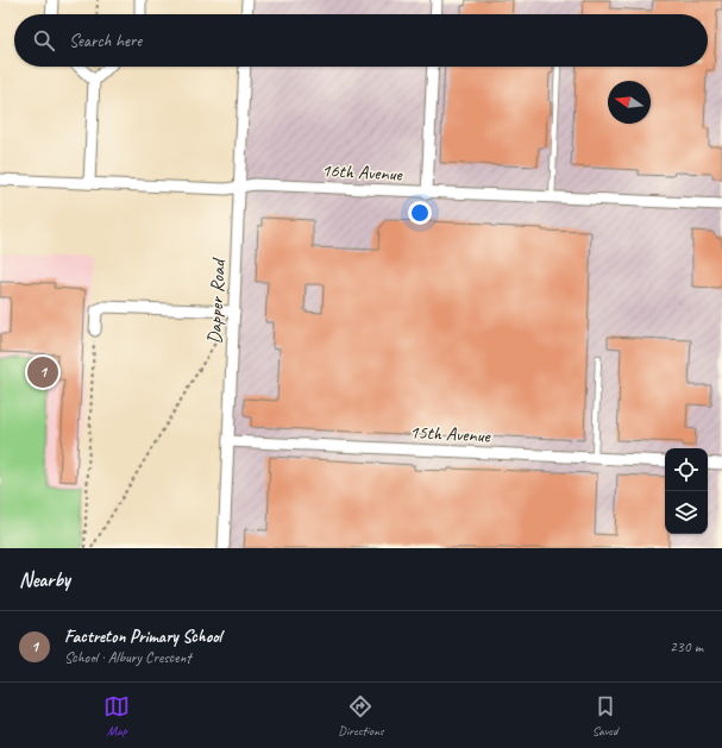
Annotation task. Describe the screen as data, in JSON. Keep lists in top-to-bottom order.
{
  "streets": {
    "street": ["16th Avenue", "Dapper Road", "15th Avenue"]
  },
  "crossings": [
    ["16th Avenue", "Dapper Road"],
    ["Dapper Road", "15th Avenue"]
  ],
  "north": "left",
  "page": {
    "search": "Search here",
    "pins": "1",
    "heading": "Nearby",
    "list": [
      {
        "mark": "1",
        "name": "Factreton Primary School",
        "note": "School · Albury Crescent",
        "value": "230 m"
      }
    ],
    "nav": ["Map", "Directions", "Saved"]
  }
}
